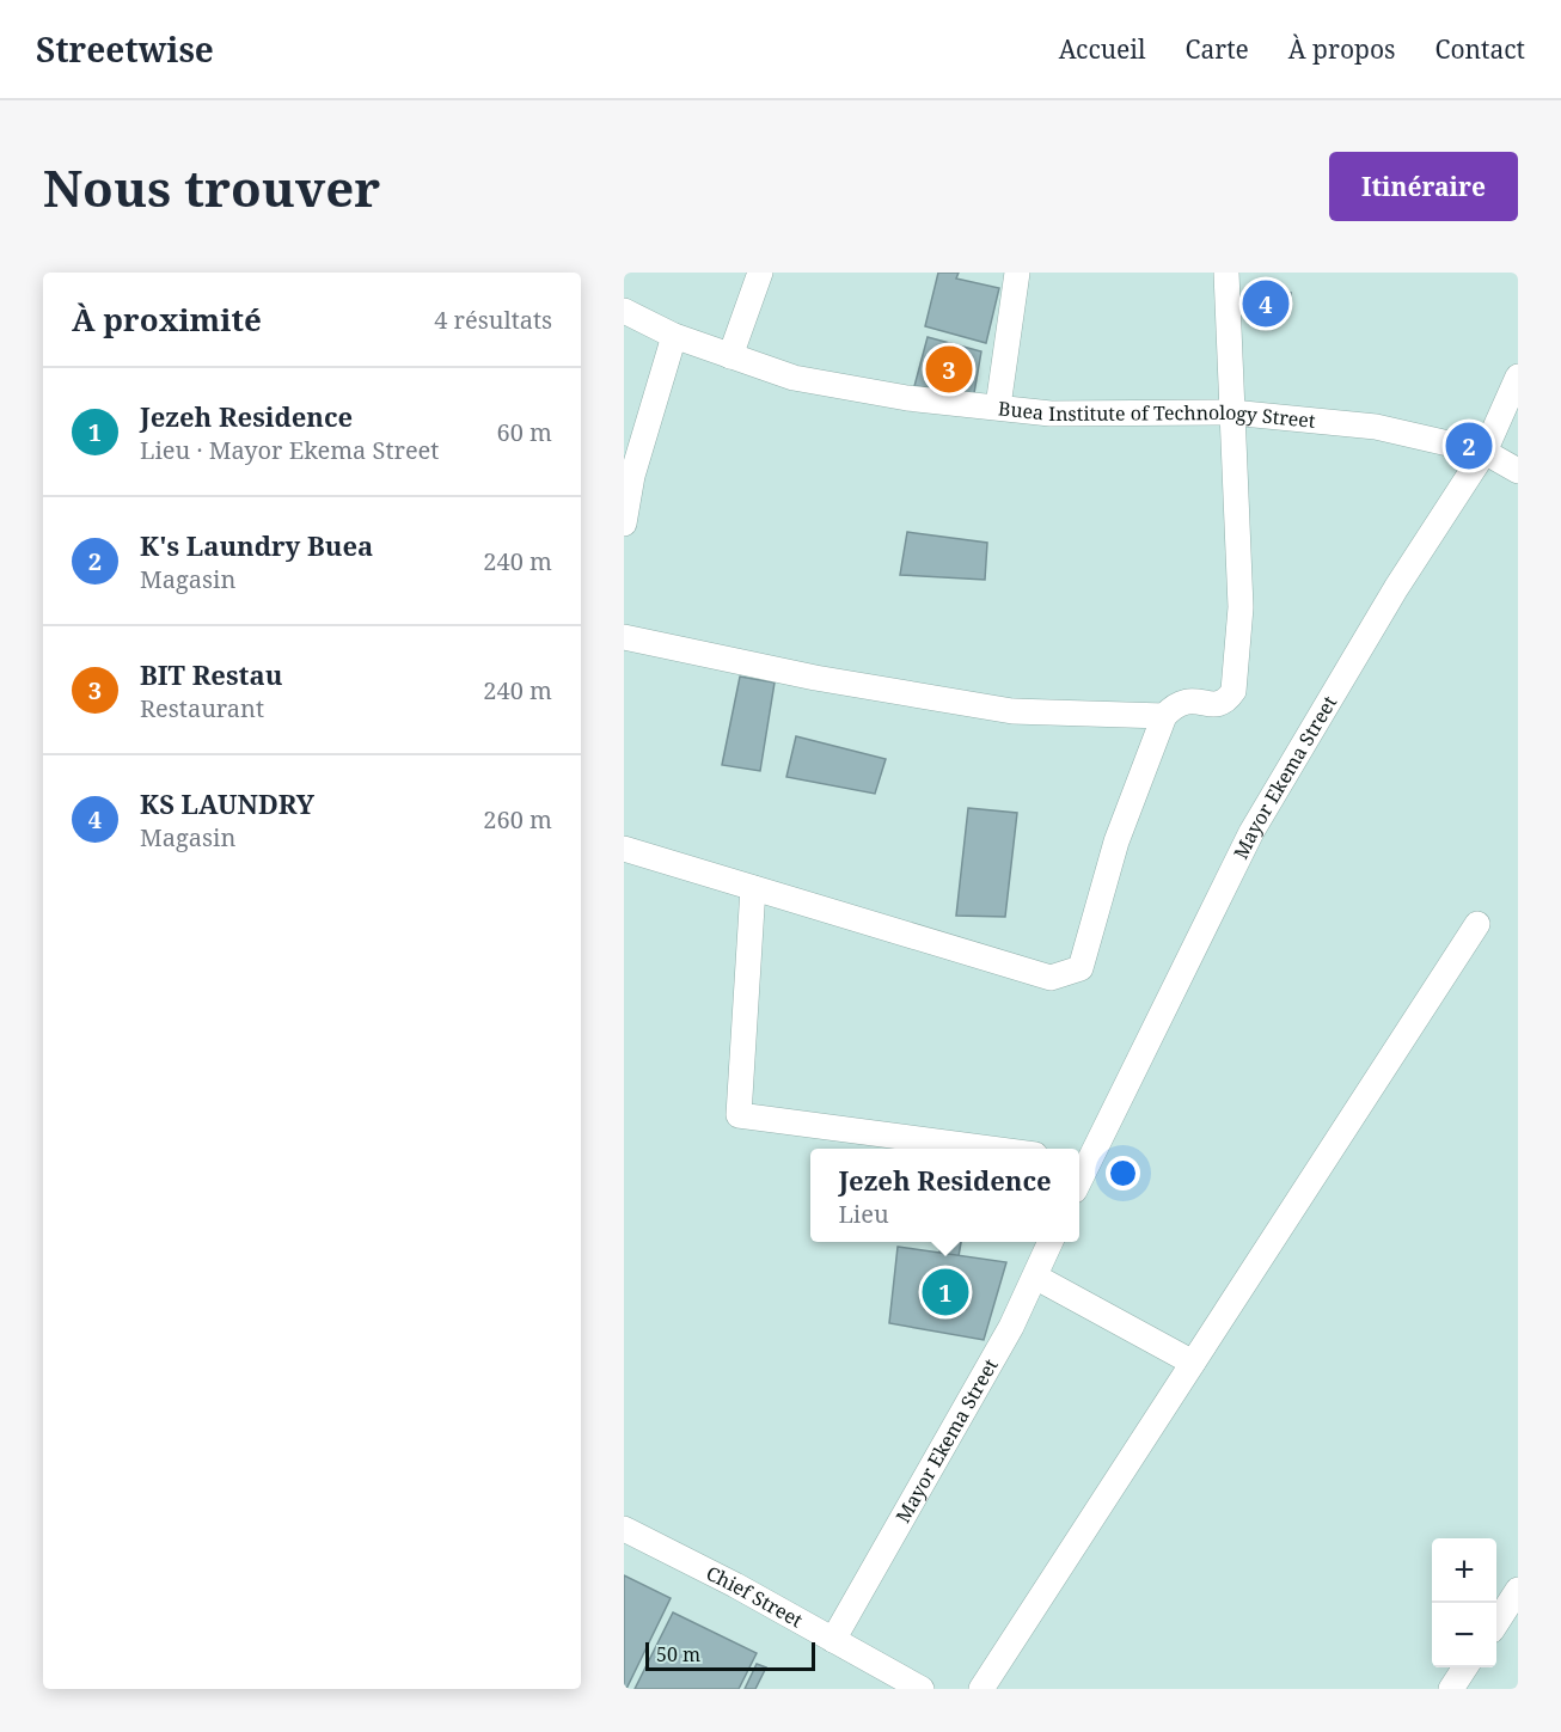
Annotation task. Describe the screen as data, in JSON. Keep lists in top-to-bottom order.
{
  "streets": {
    "street": ["Buea Institute of Technology Street", "Mayor Ekema Street", "Chief Street"]
  },
  "crossings": [
    ["Buea Institute of Technology Street", "Mayor Ekema Street"],
    ["Mayor Ekema Street", "Chief Street"]
  ],
  "scale_bar": "50 m",
  "page": {
    "header": "Streetwise",
    "nav": [
      "Accueil",
      "Carte",
      "À propos",
      "Contact"
    ],
    "buttons": "Itinéraire",
    "title": "Nous trouver",
    "heading": ["À proximité", "4 résultats"],
    "pins": [
      "4",
      "3",
      "2",
      "1"
    ],
    "list": [
      {
        "mark": "1",
        "name": "Jezeh Residence",
        "note": "Lieu · Mayor Ekema Street",
        "value": "60 m"
      },
      {
        "mark": "2",
        "name": "K's Laundry Buea",
        "note": "Magasin",
        "value": "240 m"
      },
      {
        "mark": "3",
        "name": "BIT Restau",
        "note": "Restaurant",
        "value": "240 m"
      },
      {
        "mark": "4",
        "name": "KS LAUNDRY",
        "note": "Magasin",
        "value": "260 m"
      }
    ],
    "popup": ["Jezeh Residence", "Lieu"],
    "map_buttons": ["+", "−"],
    "scale": "50 m"
  }
}
